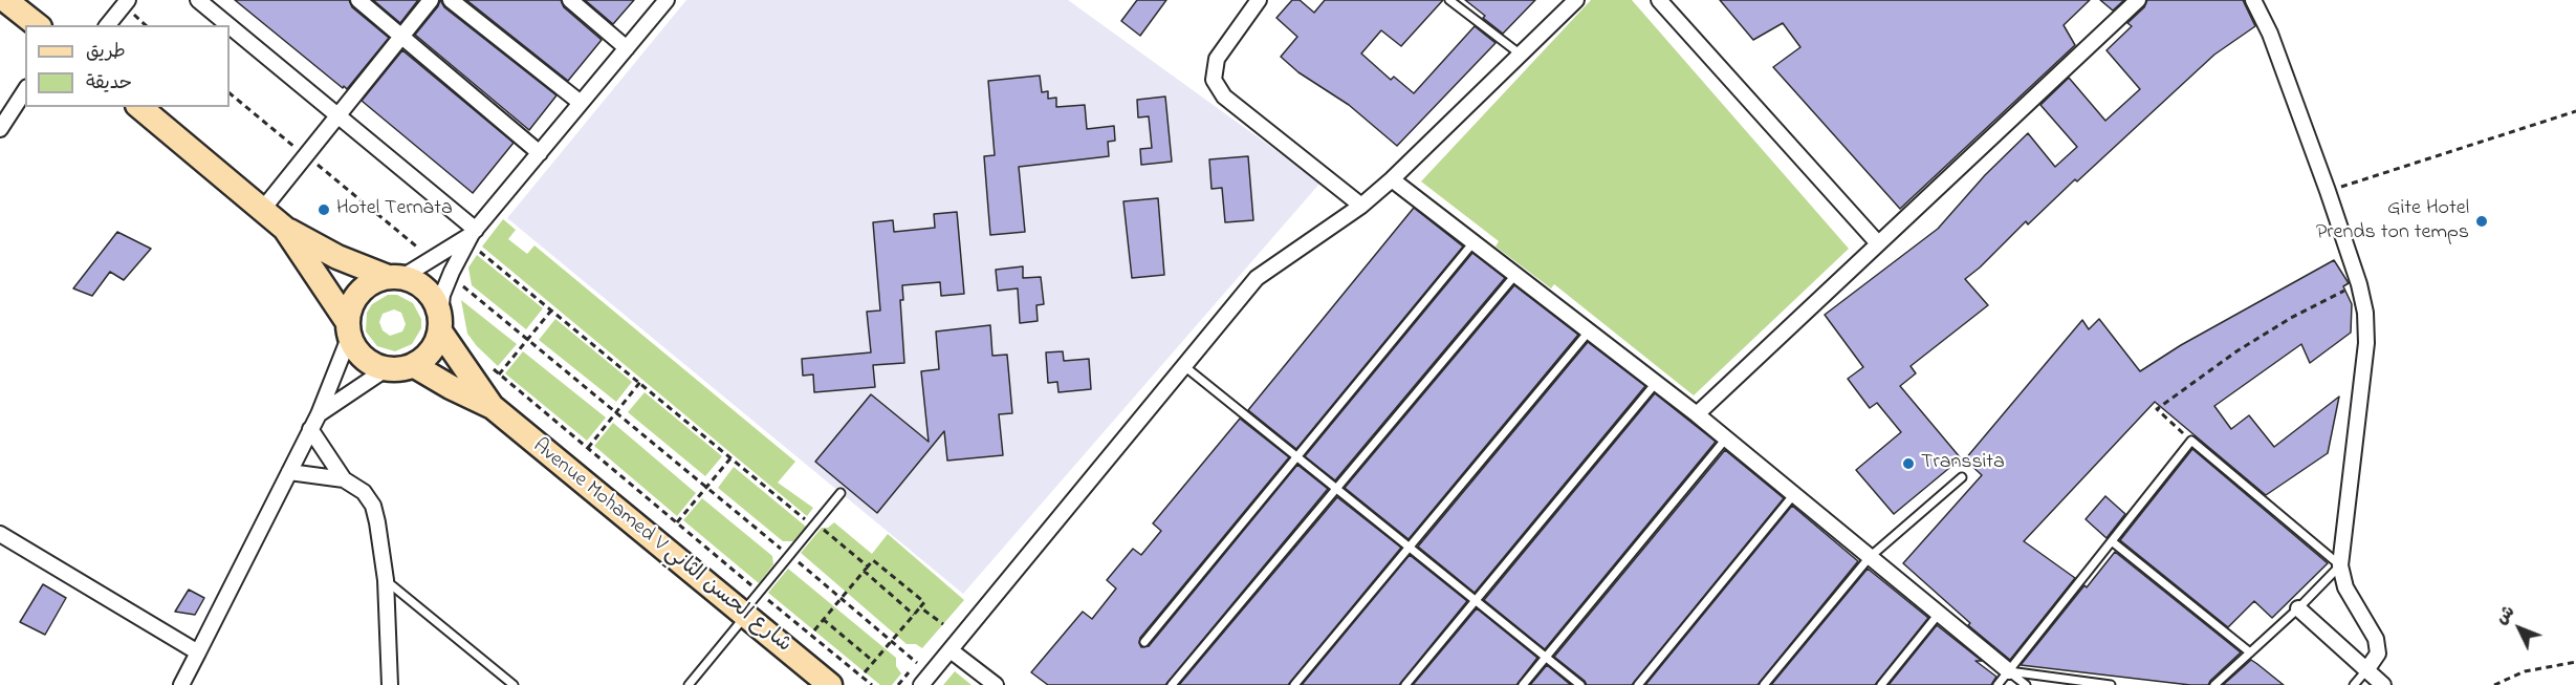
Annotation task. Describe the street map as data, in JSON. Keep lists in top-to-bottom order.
{
  "streets": {
    "main road": ["Avenue Mohamed V شارع الحسن الثاني"]
  },
  "places": ["Hotel Ternata", "Gite Hotel Prends ton temps", "Transsita"],
  "legend": ["طريق", "حديقة"],
  "north": "top left"
}
